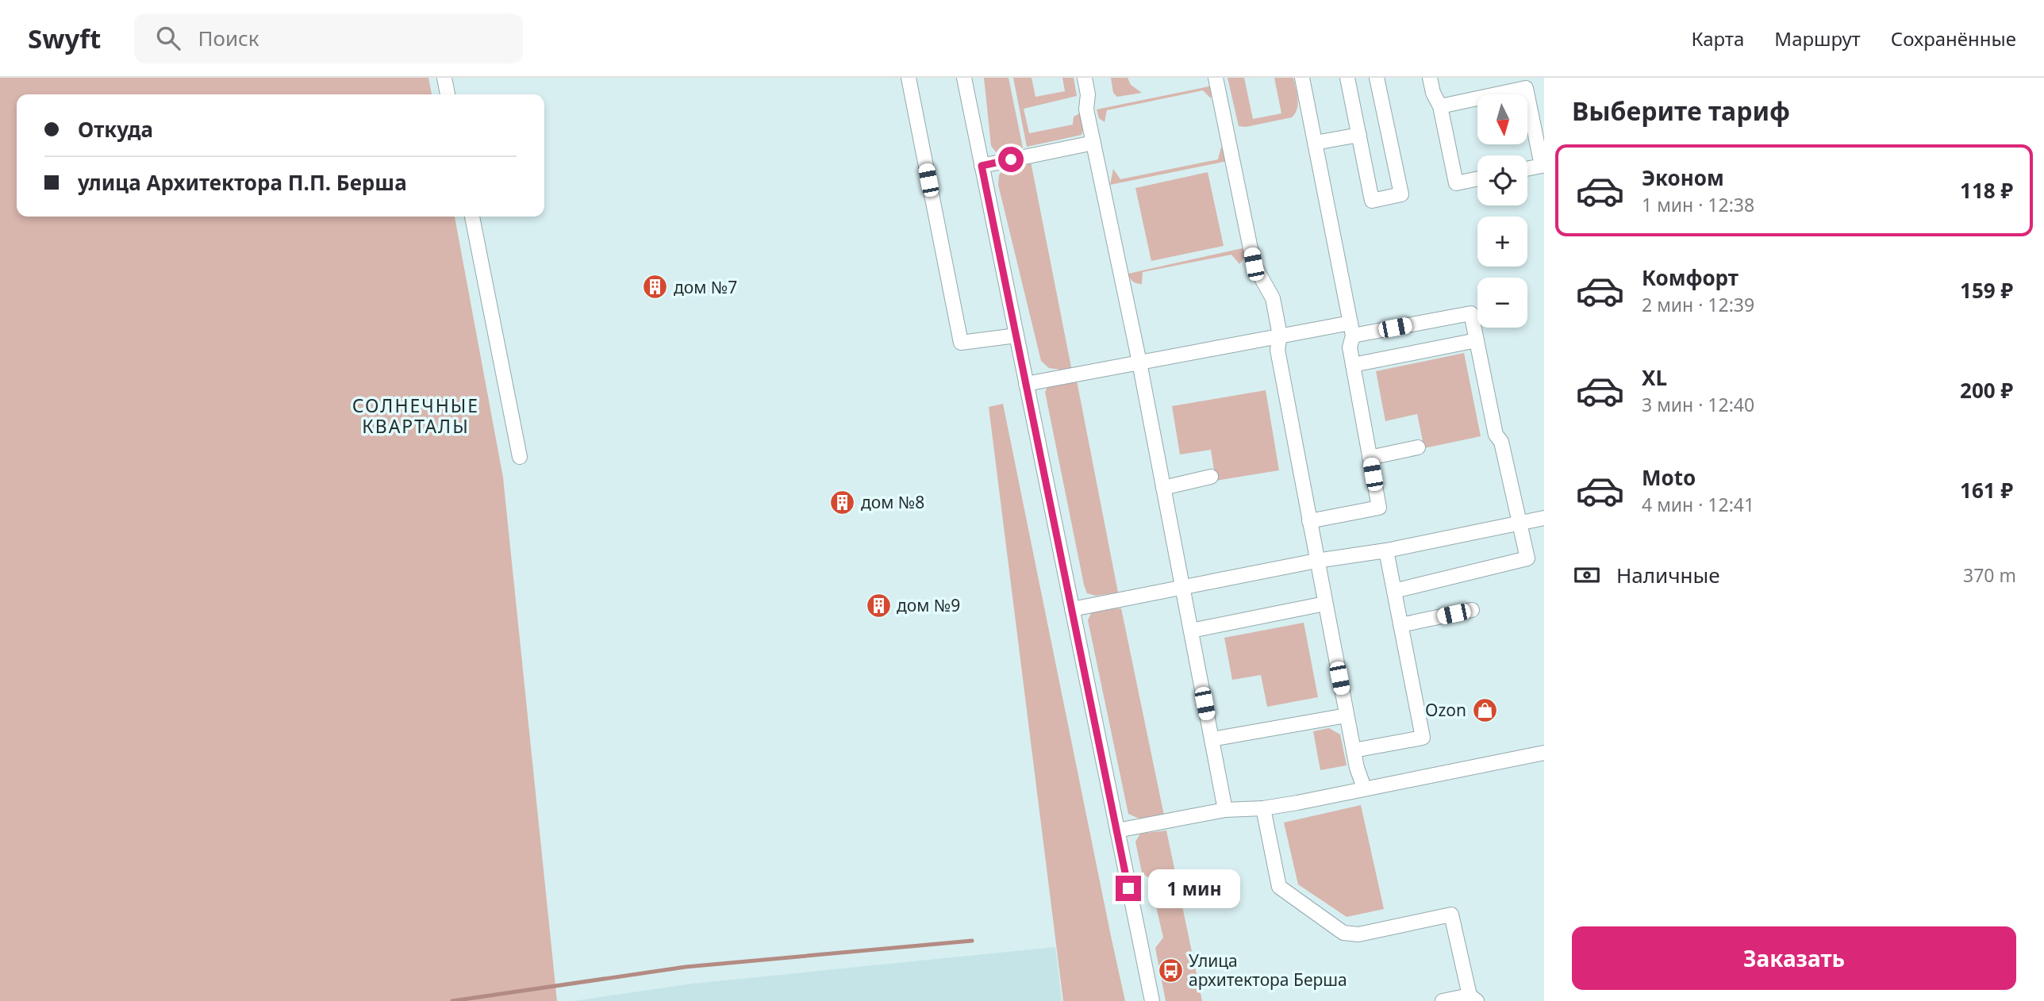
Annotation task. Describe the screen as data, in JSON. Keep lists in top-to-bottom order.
{
  "districts": ["СОЛНЕЧНЫЕ КВАРТАЛЫ"],
  "places": {
    "building": ["дом №7", "дом №8", "дом №9"],
    "shop": ["Ozon"],
    "bus stop": ["Улица архитектора Берша"]
  },
  "north": "bottom",
  "page": {
    "header": "Swyft",
    "search": "Поиск",
    "nav": ["Карта", "Маршрут", "Сохранённые"],
    "heading": "Выберите тариф",
    "map_buttons": ["+", "−"],
    "banner": ["Откуда", "улица Архитектора П.П. Берша"],
    "list": [
      {
        "name": "Эконом",
        "note": "1 мин · 12:38",
        "value": "118 ₽"
      },
      {
        "name": "Комфорт",
        "note": "2 мин · 12:39",
        "value": "159 ₽"
      },
      {
        "name": "XL",
        "note": "3 мин · 12:40",
        "value": "200 ₽"
      },
      {
        "name": "Moto",
        "note": "4 мин · 12:41",
        "value": "161 ₽"
      }
    ],
    "pay": ["Наличные", "370 m"],
    "bubble": "1 мин",
    "buttons": "Заказать"
  }
}
